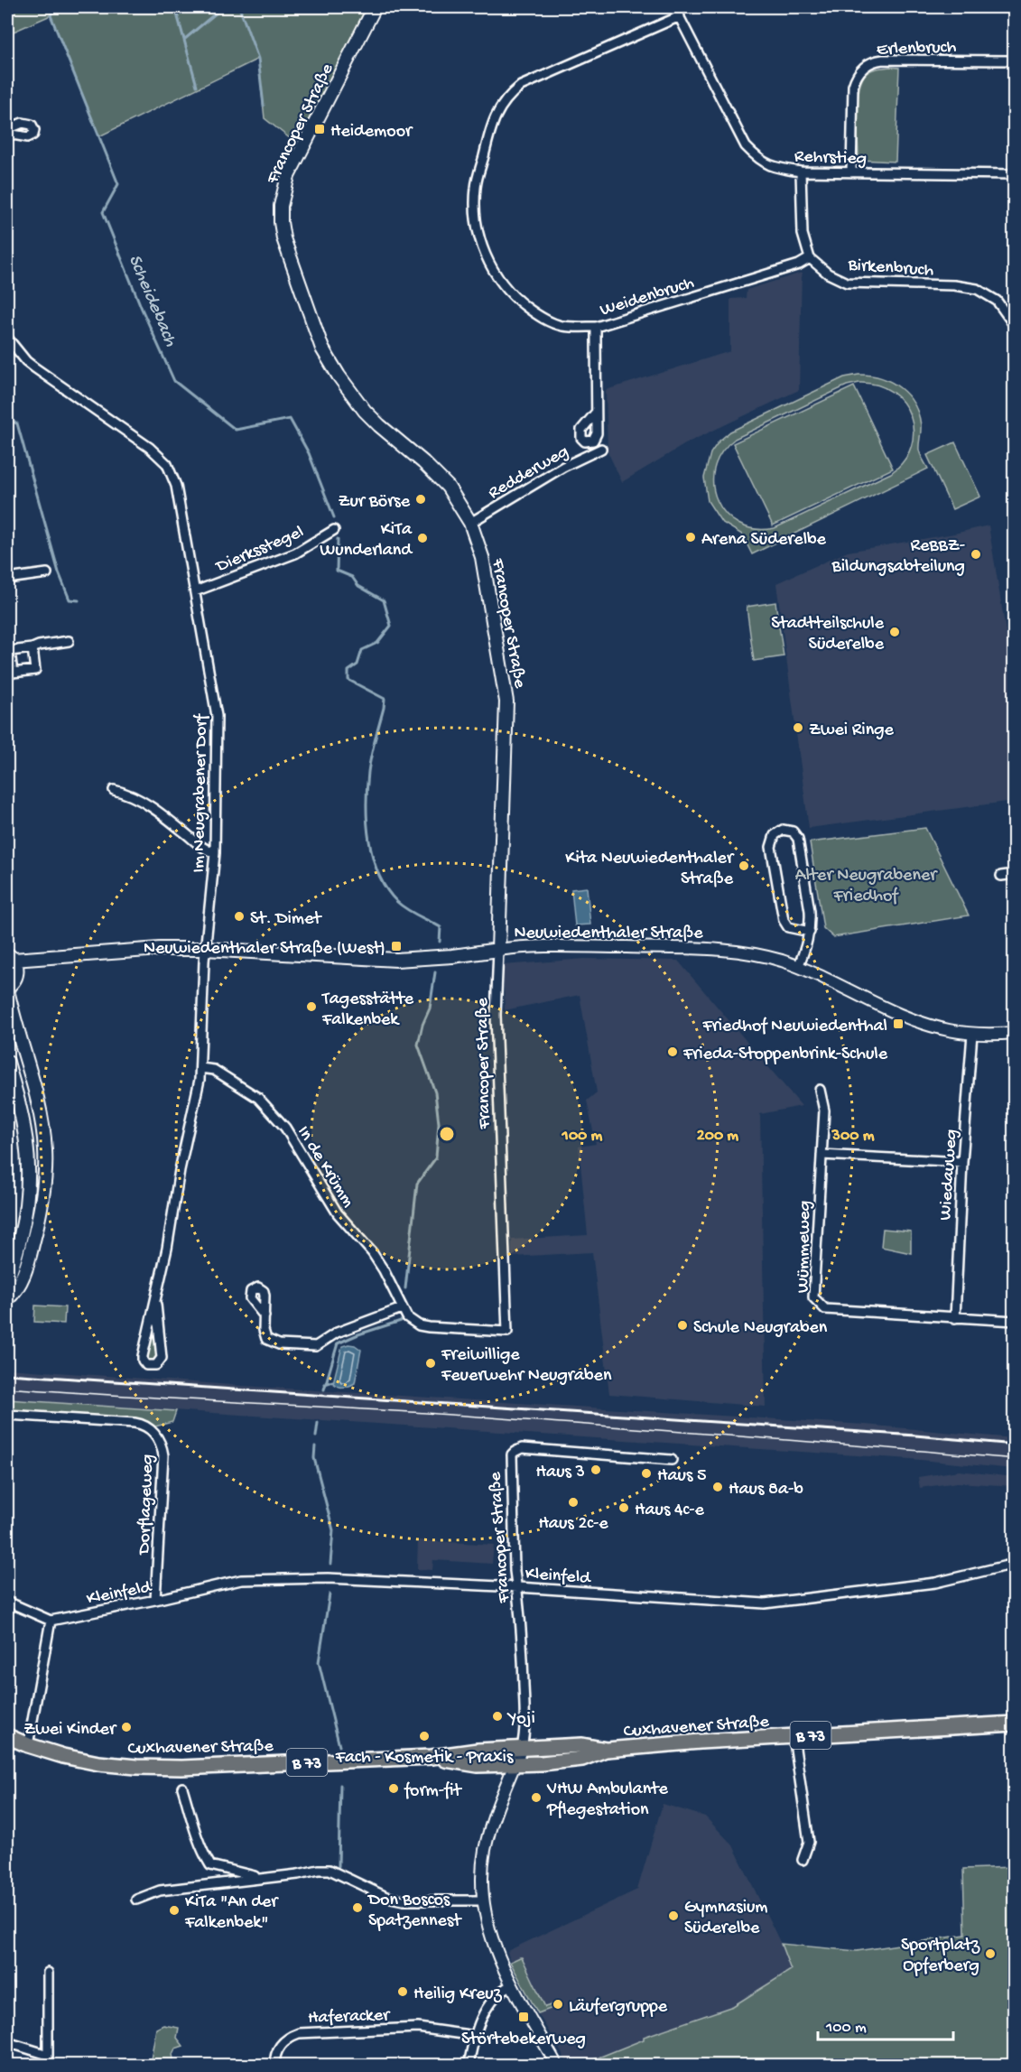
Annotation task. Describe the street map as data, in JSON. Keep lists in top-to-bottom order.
{
  "streets": {
    "main road": [
      "Francoper Straße",
      "Neuwiedenthaler Straße",
      "Cuxhavener Straße",
      "B 73"
    ],
    "street": [
      "Erlenbruch",
      "Rehrstieg",
      "Birkenbruch",
      "Weidenbruch",
      "Redderweg",
      "Dierksstegel",
      "Im Neugrabener Dorf",
      "In de Krümm",
      "Wiedauweg",
      "Wümmeweg",
      "Dorflageweg",
      "Kleinfeld",
      "Haferacker"
    ]
  },
  "crossings": [
    ["Erlenbruch", "Rehrstieg"],
    ["Francoper Straße", "Redderweg"],
    ["Francoper Straße", "Neuwiedenthaler Straße"],
    ["Francoper Straße", "In de Krümm"],
    ["Francoper Straße", "Kleinfeld"],
    ["Francoper Straße", "Cuxhavener Straße"],
    ["Rehrstieg", "Weidenbruch"],
    ["Birkenbruch", "Weidenbruch"],
    ["Dierksstegel", "Im Neugrabener Dorf"],
    ["Im Neugrabener Dorf", "Neuwiedenthaler Straße"],
    ["Im Neugrabener Dorf", "In de Krümm"],
    ["Neuwiedenthaler Straße", "Wiedauweg"],
    ["Wiedauweg", "Wümmeweg"],
    ["Dorflageweg", "Kleinfeld"]
  ],
  "water": ["Scheidebach"],
  "parks": ["Alter Neugrabener Friedhof"],
  "places": {
    "transit": [
      "Heidemoor",
      "Neuwiedenthaler Straße (West)",
      "Friedhof Neuwiedenthal",
      "Störtebekerweg"
    ],
    "other": [
      "Zur Börse",
      "Arena Süderelbe",
      "KiTa Wunderland",
      "ReBBZ- Bildungsabteilung",
      "Stadtteilschule Süderelbe",
      "Zwei Ringe",
      "Kita Neuwiedenthaler Straße",
      "St. Dimet",
      "Tagesstätte Falkenbek",
      "Frieda-Stoppenbrink-Schule",
      "Schule Neugraben",
      "Freiwillige Feuerwehr Neugraben",
      "Haus 3",
      "Haus 5",
      "Haus 8a-b",
      "Haus 2c-e",
      "Haus 4c-e",
      "Yoji",
      "Zwei Kinder",
      "Fach - Kosmetik - Praxis",
      "form-fit",
      "VHW Ambulante Pflegestation",
      "Don Boscos Spatzennest",
      "KiTa \"An der Falkenbek\"",
      "Gymnasium Süderelbe",
      "Sportplatz Opferberg",
      "Heilig Kreuz",
      "Läufergruppe"
    ]
  },
  "scale_bar": "100 m",
  "rings": ["100 m", "200 m", "300 m"]
}
